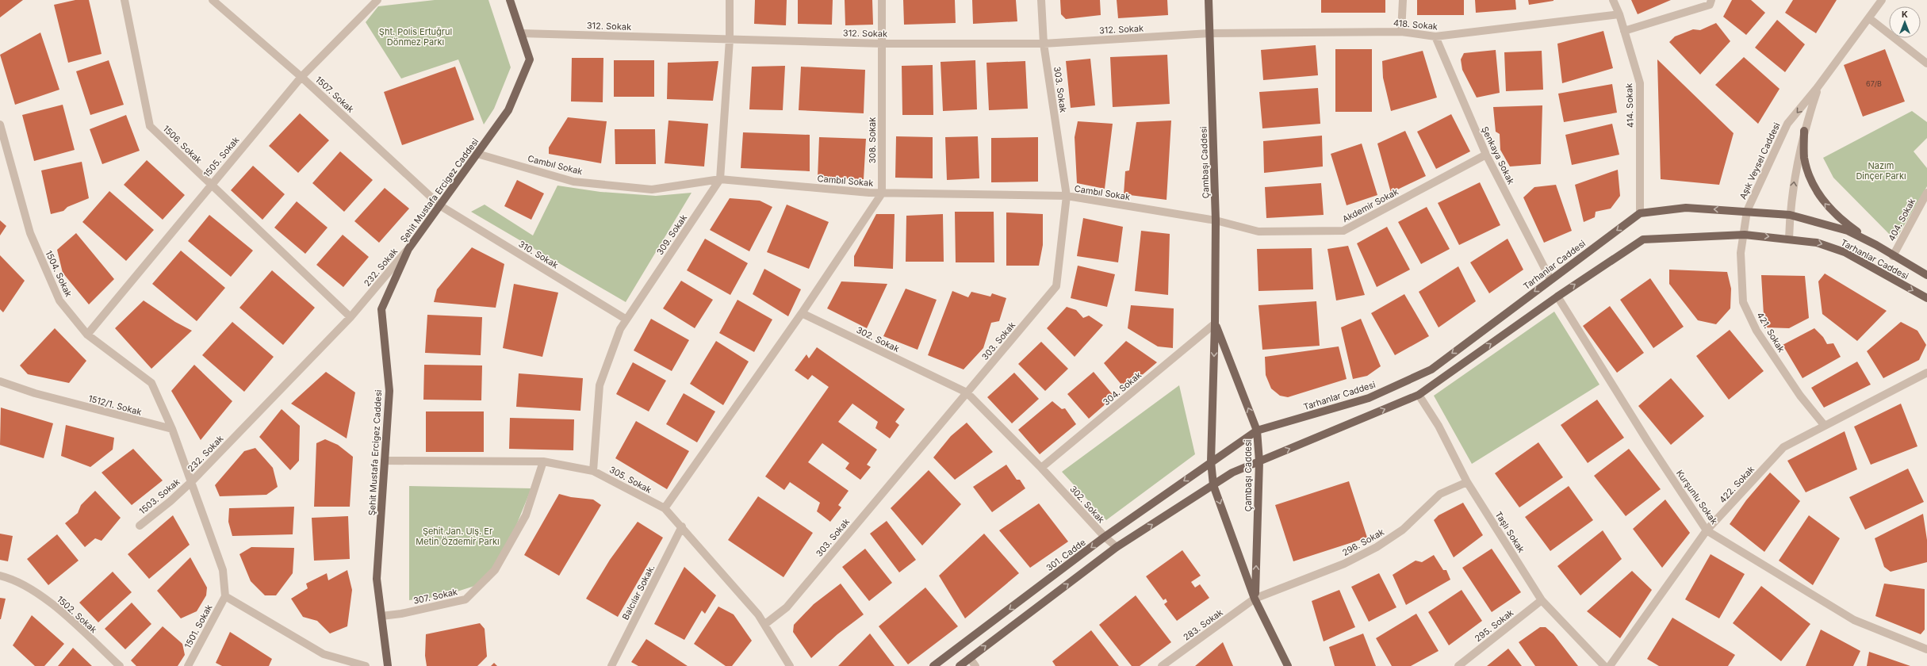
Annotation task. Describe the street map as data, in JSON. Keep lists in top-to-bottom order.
{
  "streets": {
    "main road": [
      "Çambaşı Caddesi",
      "Şehit Mustafa Ercigez Caddesi",
      "Tarhanlar Caddesi",
      "301. Cadde"
    ],
    "street": [
      "418. Sokak",
      "312. Sokak",
      "303. Sokak",
      "1507. Sokak",
      "414. Sokak",
      "308. Sokak",
      "1506. Sokak",
      "Şenkaya Sokak",
      "1505. Sokak",
      "Aşık Veysel Caddesi",
      "Cambıl Sokak",
      "Akdemir Sokak",
      "404. Sokak",
      "309. Sokak",
      "310. Sokak",
      "232. Sokak",
      "1504. Sokak",
      "421. Sokak",
      "302. Sokak",
      "304. Sokak",
      "1512/1. Sokak",
      "305. Sokak",
      "422. Sokak",
      "1503. Sokak",
      "Kurşunlu Sokak",
      "Taşlı Sokak",
      "296. Sokak",
      "Balcılar Sokak.",
      "307. Sokak",
      "1502. Sokak",
      "283. Sokak",
      "295. Sokak",
      "1501. Sokak"
    ]
  },
  "crossings": [
    ["418. Sokak", "312. Sokak"],
    ["418. Sokak", "414. Sokak"],
    ["418. Sokak", "Şenkaya Sokak"],
    ["418. Sokak", "Çambaşı Caddesi"],
    ["312. Sokak", "303. Sokak"],
    ["312. Sokak", "308. Sokak"],
    ["312. Sokak", "Çambaşı Caddesi"],
    ["312. Sokak", "Şehit Mustafa Ercigez Caddesi"],
    ["312. Sokak", "309. Sokak"],
    ["303. Sokak", "Cambıl Sokak"],
    ["303. Sokak", "302. Sokak"],
    ["303. Sokak", "305. Sokak"],
    ["1507. Sokak", "1505. Sokak"],
    ["1507. Sokak", "Şehit Mustafa Ercigez Caddesi"],
    ["1507. Sokak", "310. Sokak"],
    ["414. Sokak", "Tarhanlar Caddesi"],
    ["308. Sokak", "Cambıl Sokak"],
    ["1506. Sokak", "1505. Sokak"],
    ["1506. Sokak", "232. Sokak"],
    ["Şenkaya Sokak", "Akdemir Sokak"],
    ["Şenkaya Sokak", "Tarhanlar Caddesi"],
    ["1505. Sokak", "1504. Sokak"],
    ["Aşık Veysel Caddesi", "Tarhanlar Caddesi"],
    ["Aşık Veysel Caddesi", "421. Sokak"],
    ["Çambaşı Caddesi", "Cambıl Sokak"],
    ["Çambaşı Caddesi", "Akdemir Sokak"],
    ["Çambaşı Caddesi", "Tarhanlar Caddesi"],
    ["Çambaşı Caddesi", "304. Sokak"],
    ["Çambaşı Caddesi", "296. Sokak"],
    ["Çambaşı Caddesi", "301. Cadde"],
    ["Çambaşı Caddesi", "283. Sokak"],
    ["Cambıl Sokak", "Şehit Mustafa Ercigez Caddesi"],
    ["Cambıl Sokak", "Akdemir Sokak"],
    ["Cambıl Sokak", "309. Sokak"],
    ["Şehit Mustafa Ercigez Caddesi", "310. Sokak"],
    ["Şehit Mustafa Ercigez Caddesi", "232. Sokak"],
    ["Şehit Mustafa Ercigez Caddesi", "305. Sokak"],
    ["Şehit Mustafa Ercigez Caddesi", "307. Sokak"],
    ["404. Sokak", "Tarhanlar Caddesi"],
    ["309. Sokak", "310. Sokak"],
    ["309. Sokak", "305. Sokak"],
    ["Tarhanlar Caddesi", "421. Sokak"],
    ["Tarhanlar Caddesi", "Kurşunlu Sokak"],
    ["Tarhanlar Caddesi", "Taşlı Sokak"],
    ["Tarhanlar Caddesi", "301. Cadde"],
    ["232. Sokak", "1503. Sokak"],
    ["232. Sokak", "1501. Sokak"],
    ["1504. Sokak", "1512/1. Sokak"],
    ["421. Sokak", "422. Sokak"],
    ["302. Sokak", "304. Sokak"],
    ["302. Sokak", "301. Cadde"],
    ["305. Sokak", "Balcılar Sokak."],
    ["305. Sokak", "307. Sokak"],
    ["422. Sokak", "Kurşunlu Sokak"],
    ["Taşlı Sokak", "296. Sokak"],
    ["Taşlı Sokak", "295. Sokak"],
    ["296. Sokak", "283. Sokak"]
  ],
  "parks": ["Şht. Polis Ertuğrul Dönmez Parkı", "Nazım Dinçer Parkı", "Şehit Jan. Ulş. Er Metin Özdemir Parkı"],
  "house_numbers": ["67/B"],
  "north": "top"
}
